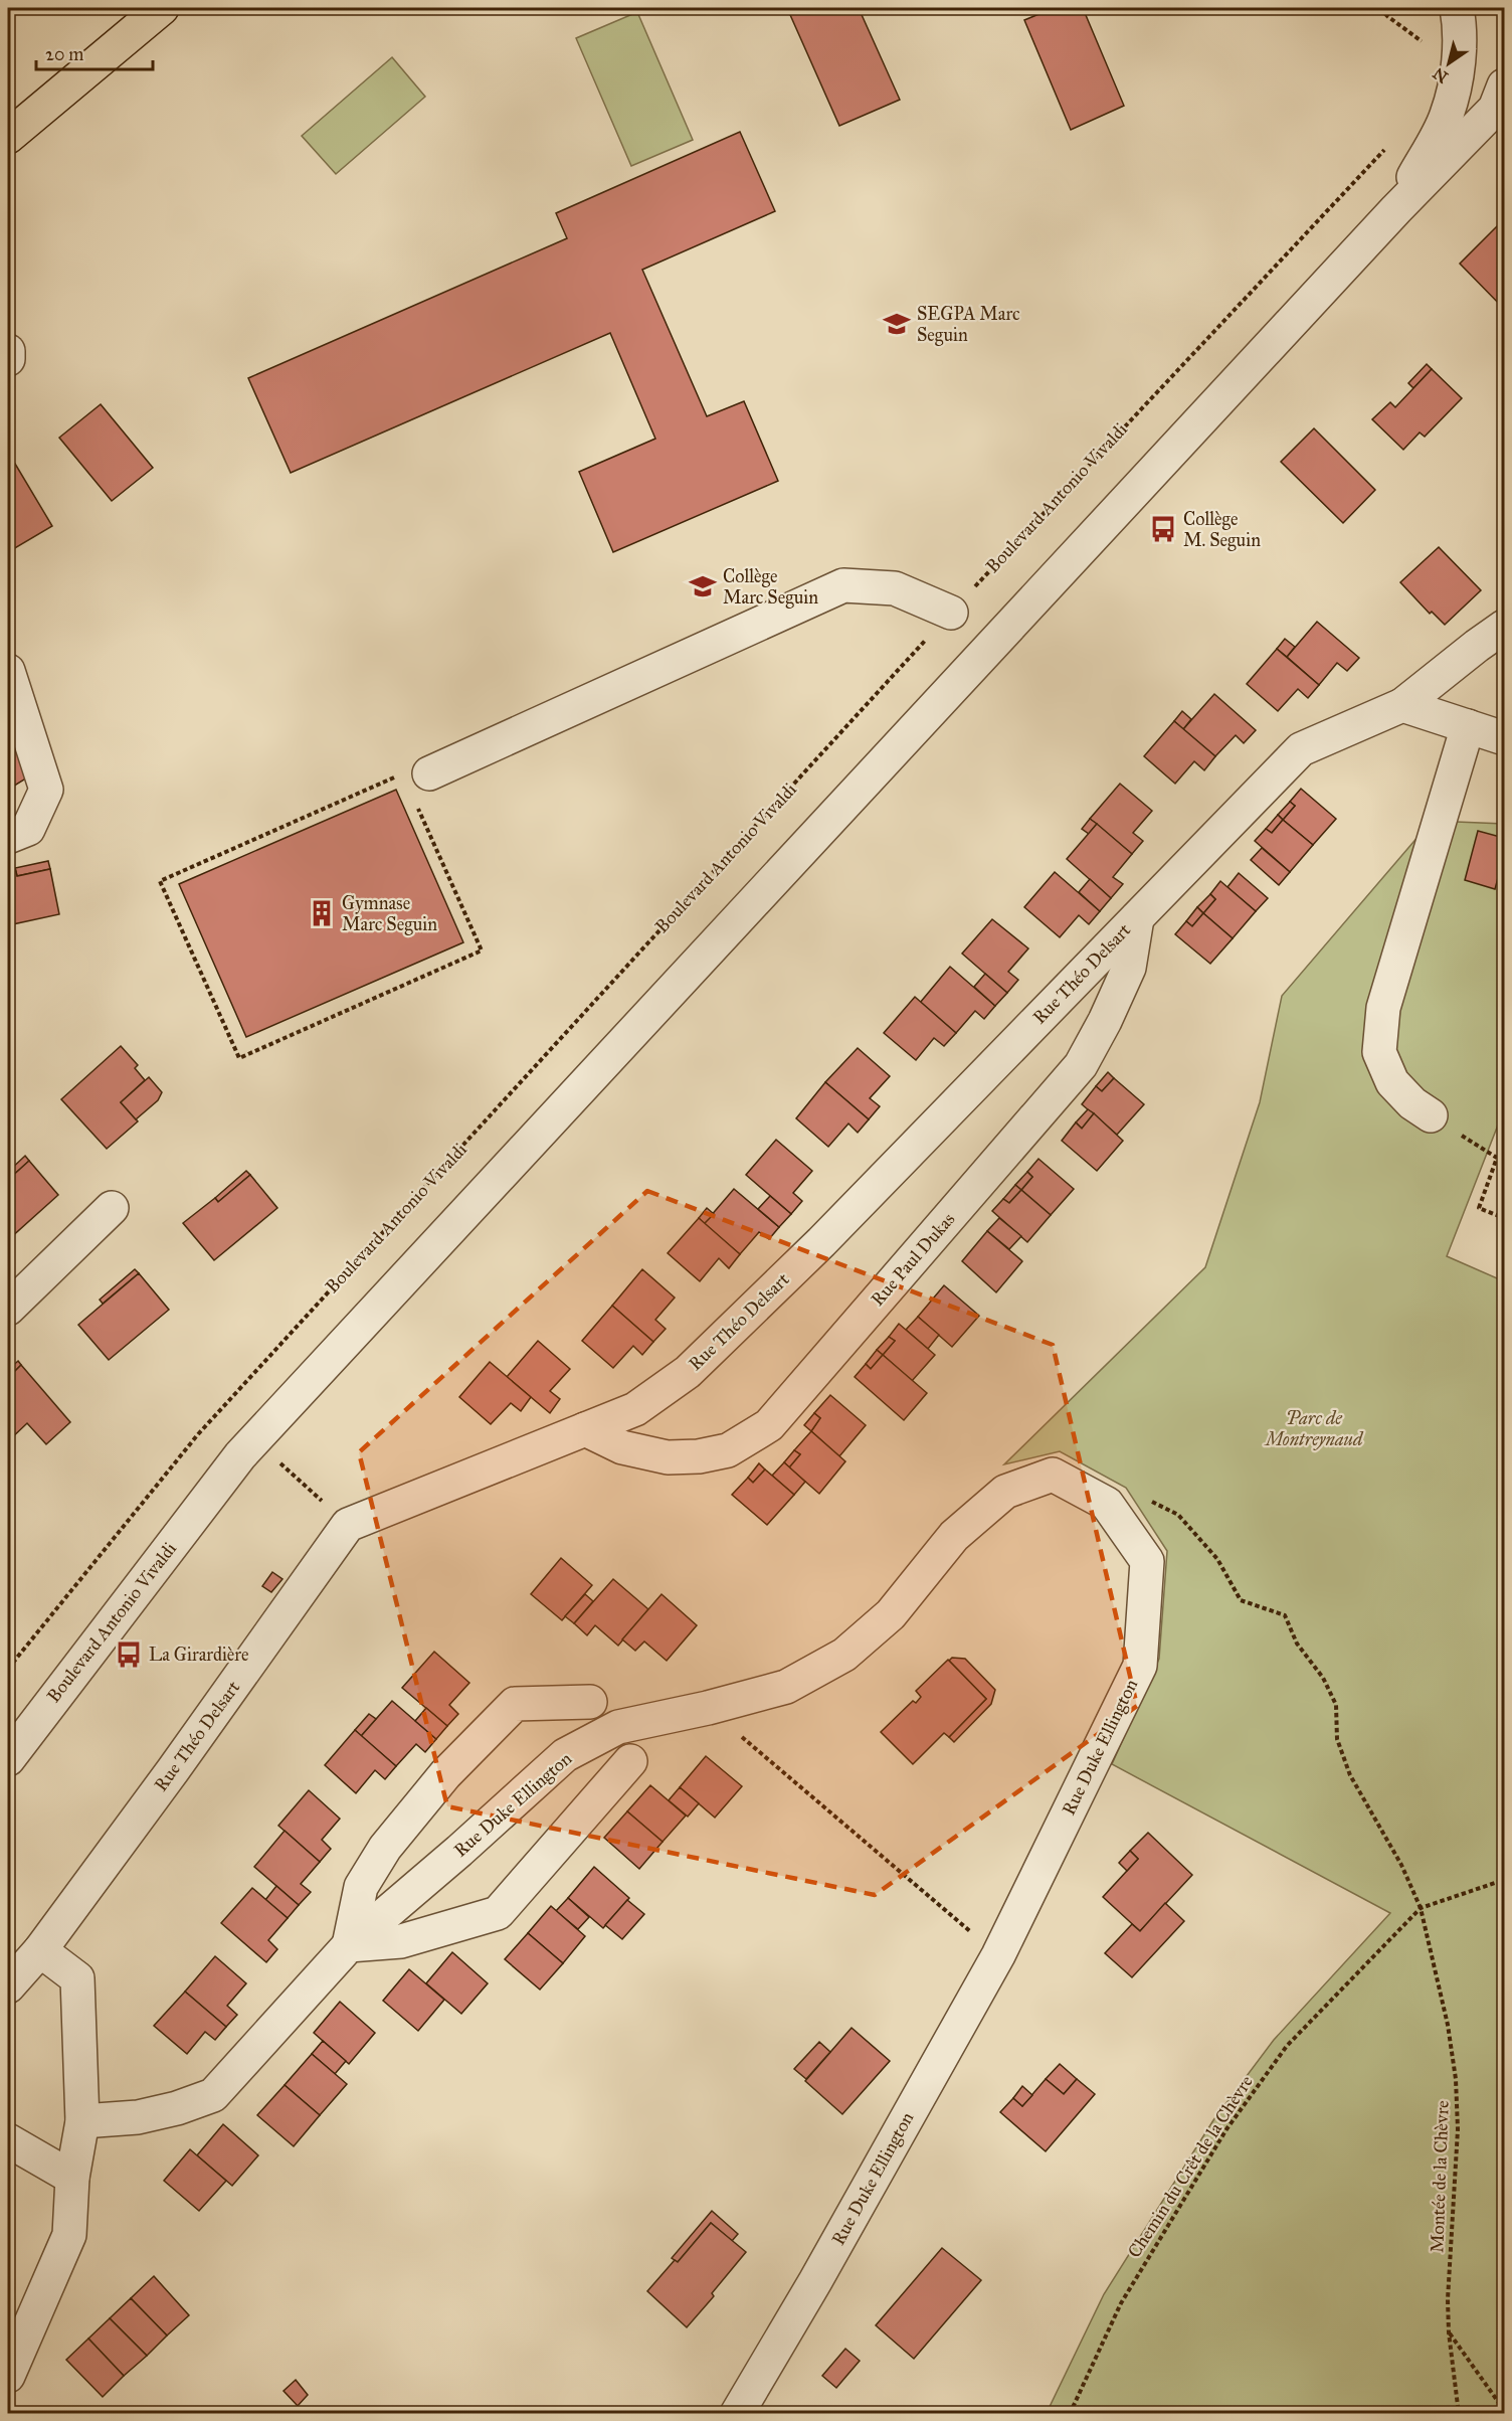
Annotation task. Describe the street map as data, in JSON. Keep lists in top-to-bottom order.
{
  "streets": {
    "street": [
      "Boulevard Antonio Vivaldi",
      "Rue Théo Delsart",
      "Rue Paul Dukas",
      "Rue Duke Ellington"
    ],
    "path": ["Chemin du Crêt de la Chèvre", "Montée de la Chèvre"]
  },
  "crossings": [
    ["Rue Théo Delsart", "Rue Paul Dukas"],
    ["Chemin du Crêt de la Chèvre", "Montée de la Chèvre"]
  ],
  "parks": ["Parc de Montreynaud"],
  "places": {
    "school or university": ["SEGPA Marc Seguin", "Collège Marc Seguin"],
    "bus stop": ["Collège M. Seguin", "La Girardière"],
    "building": ["Gymnase Marc Seguin"]
  },
  "scale_bar": "20 m",
  "north": "bottom left"
}
